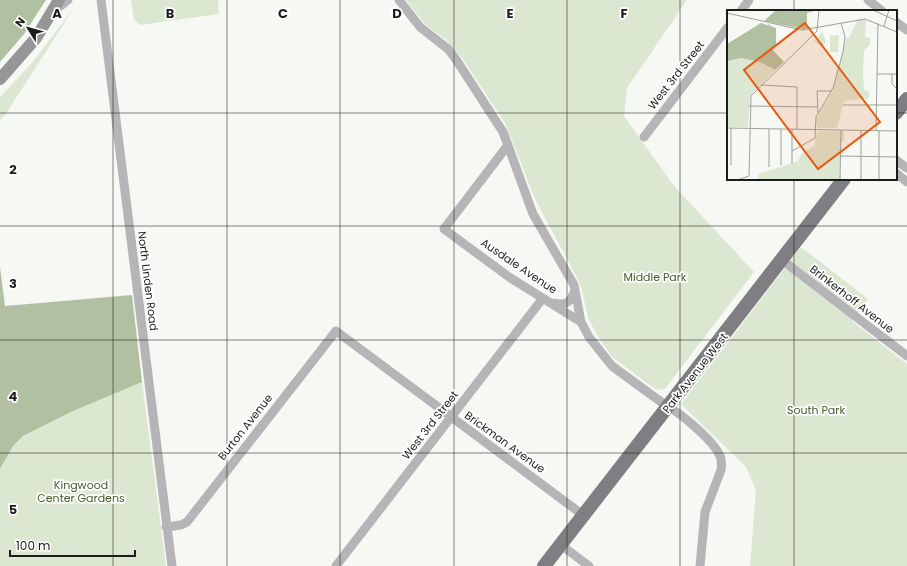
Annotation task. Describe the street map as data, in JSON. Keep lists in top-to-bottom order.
{
  "streets": {
    "main road": ["Park Avenue West"],
    "street": [
      "West 3rd Street",
      "Ausdale Avenue",
      "North Linden Road",
      "Brinkerhoff Avenue",
      "Burton Avenue",
      "Brickman Avenue"
    ]
  },
  "crossings": [
    ["West 3rd Street", "Ausdale Avenue"],
    ["West 3rd Street", "Brickman Avenue"],
    ["North Linden Road", "Burton Avenue"],
    ["Brinkerhoff Avenue", "Park Avenue West"],
    ["Park Avenue West", "Brickman Avenue"],
    ["Burton Avenue", "Brickman Avenue"]
  ],
  "parks": ["Middle Park", "South Park", "Kingwood Center Gardens"],
  "scale_bar": "100 m",
  "north": "top left",
  "grid": {
    "columns": [
      "A",
      "B",
      "C",
      "D",
      "E",
      "F"
    ],
    "rows": [
      "2",
      "3",
      "4",
      "5"
    ]
  }
}
